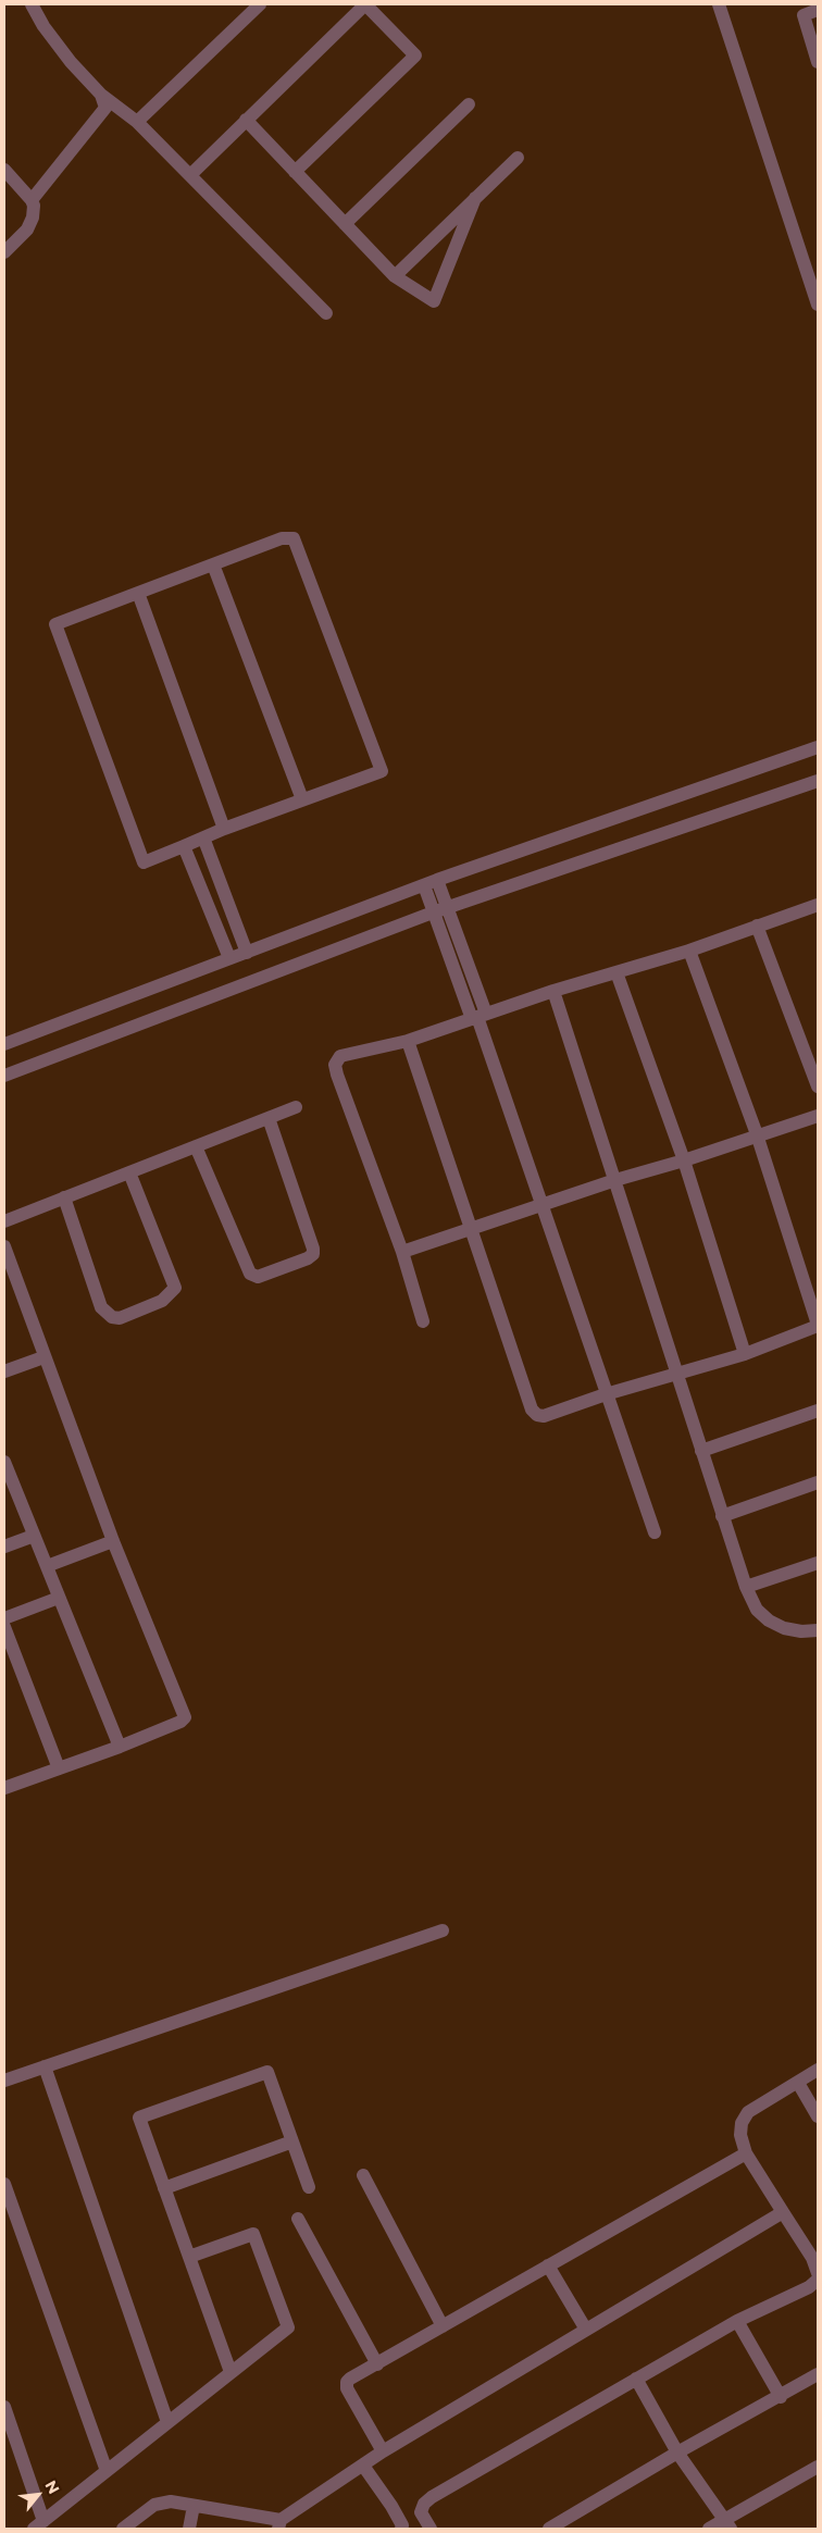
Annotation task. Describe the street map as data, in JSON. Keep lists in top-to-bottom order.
{
  "north": "top right"
}
